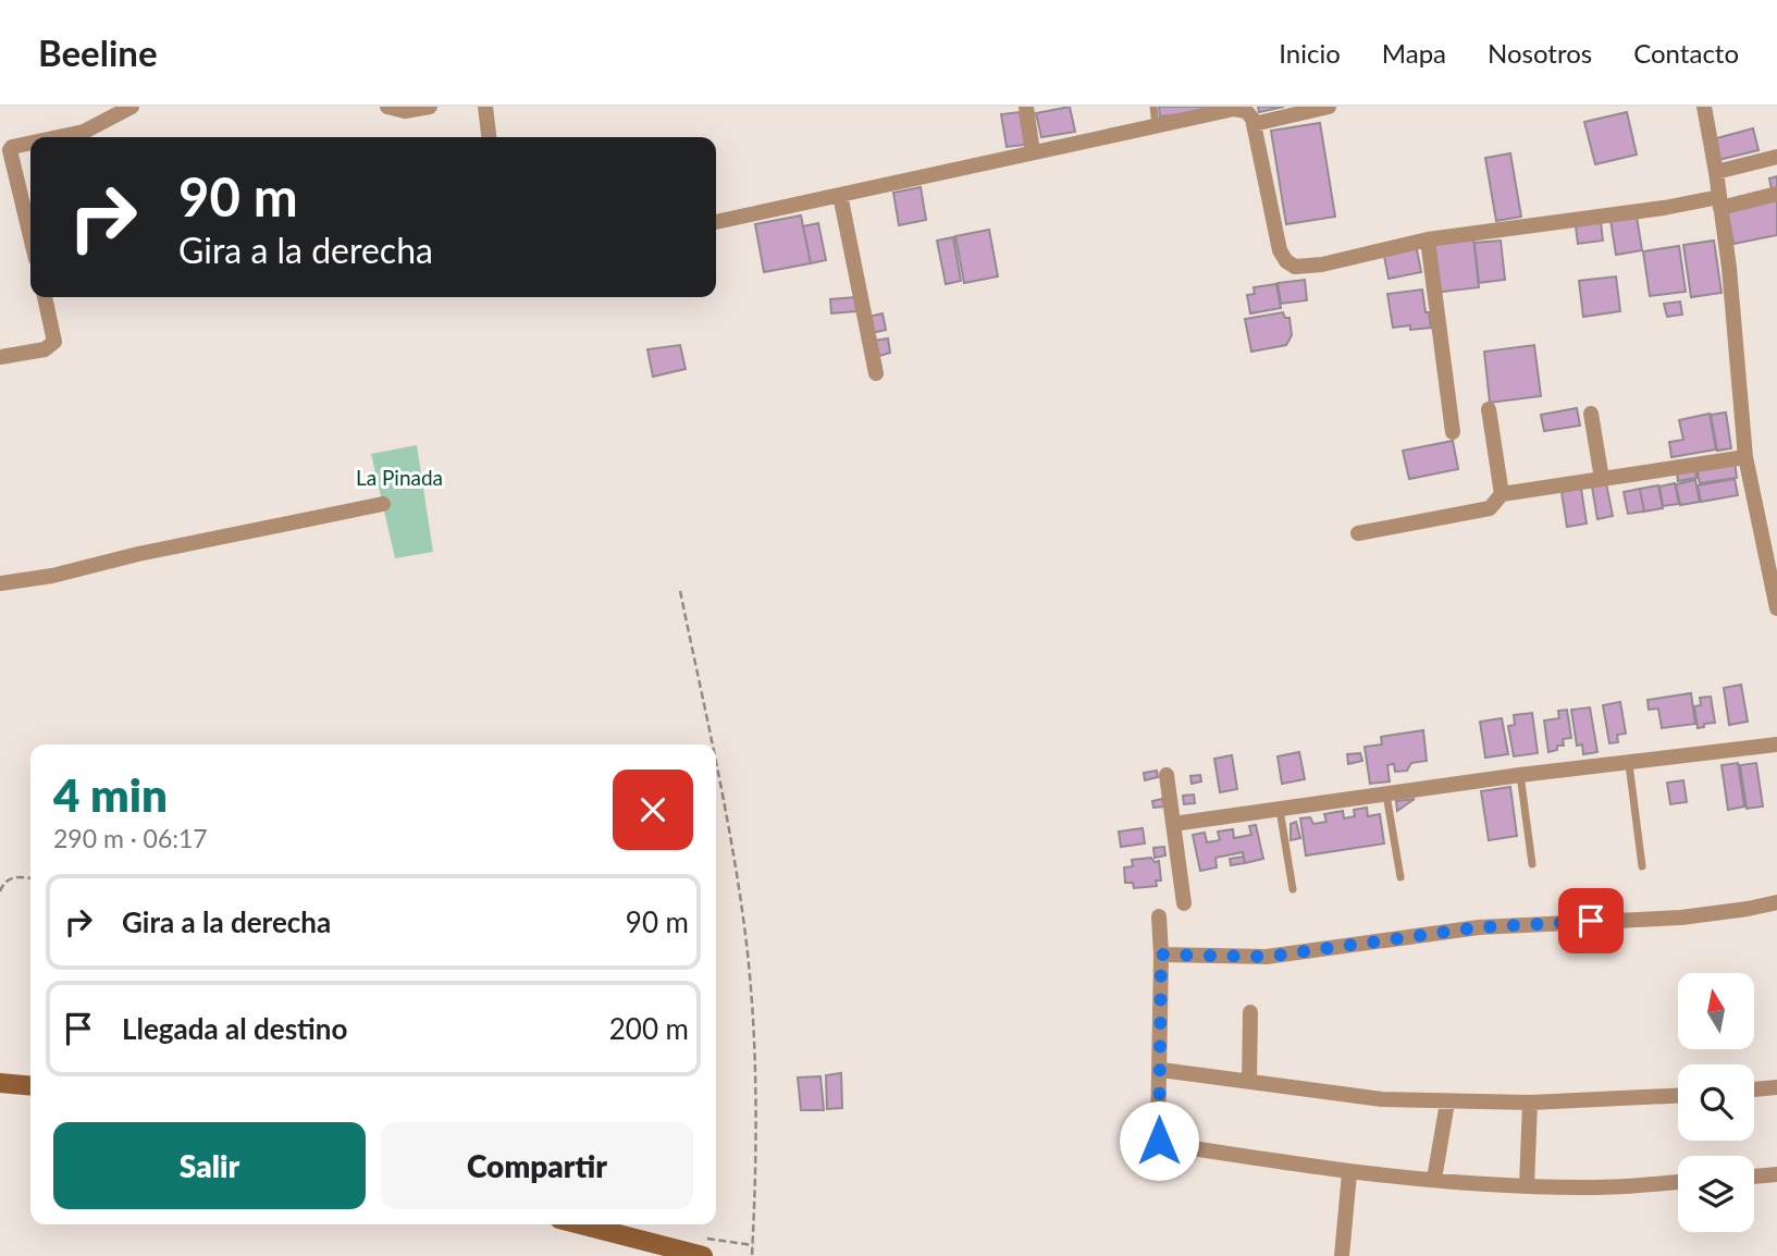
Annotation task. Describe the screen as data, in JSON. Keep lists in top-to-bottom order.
{
  "parks": ["La Pinada"],
  "north": "top",
  "page": {
    "header": "Beeline",
    "nav": [
      "Inicio",
      "Mapa",
      "Nosotros",
      "Contacto"
    ],
    "turn": ["90 m", "Gira a la derecha"],
    "heading": ["4 min", "290 m · 06:17"],
    "list": [
      {
        "name": "Gira a la derecha",
        "value": "90 m"
      },
      {
        "name": "Llegada al destino",
        "value": "200 m"
      }
    ],
    "buttons": ["Salir", "Compartir"]
  }
}
